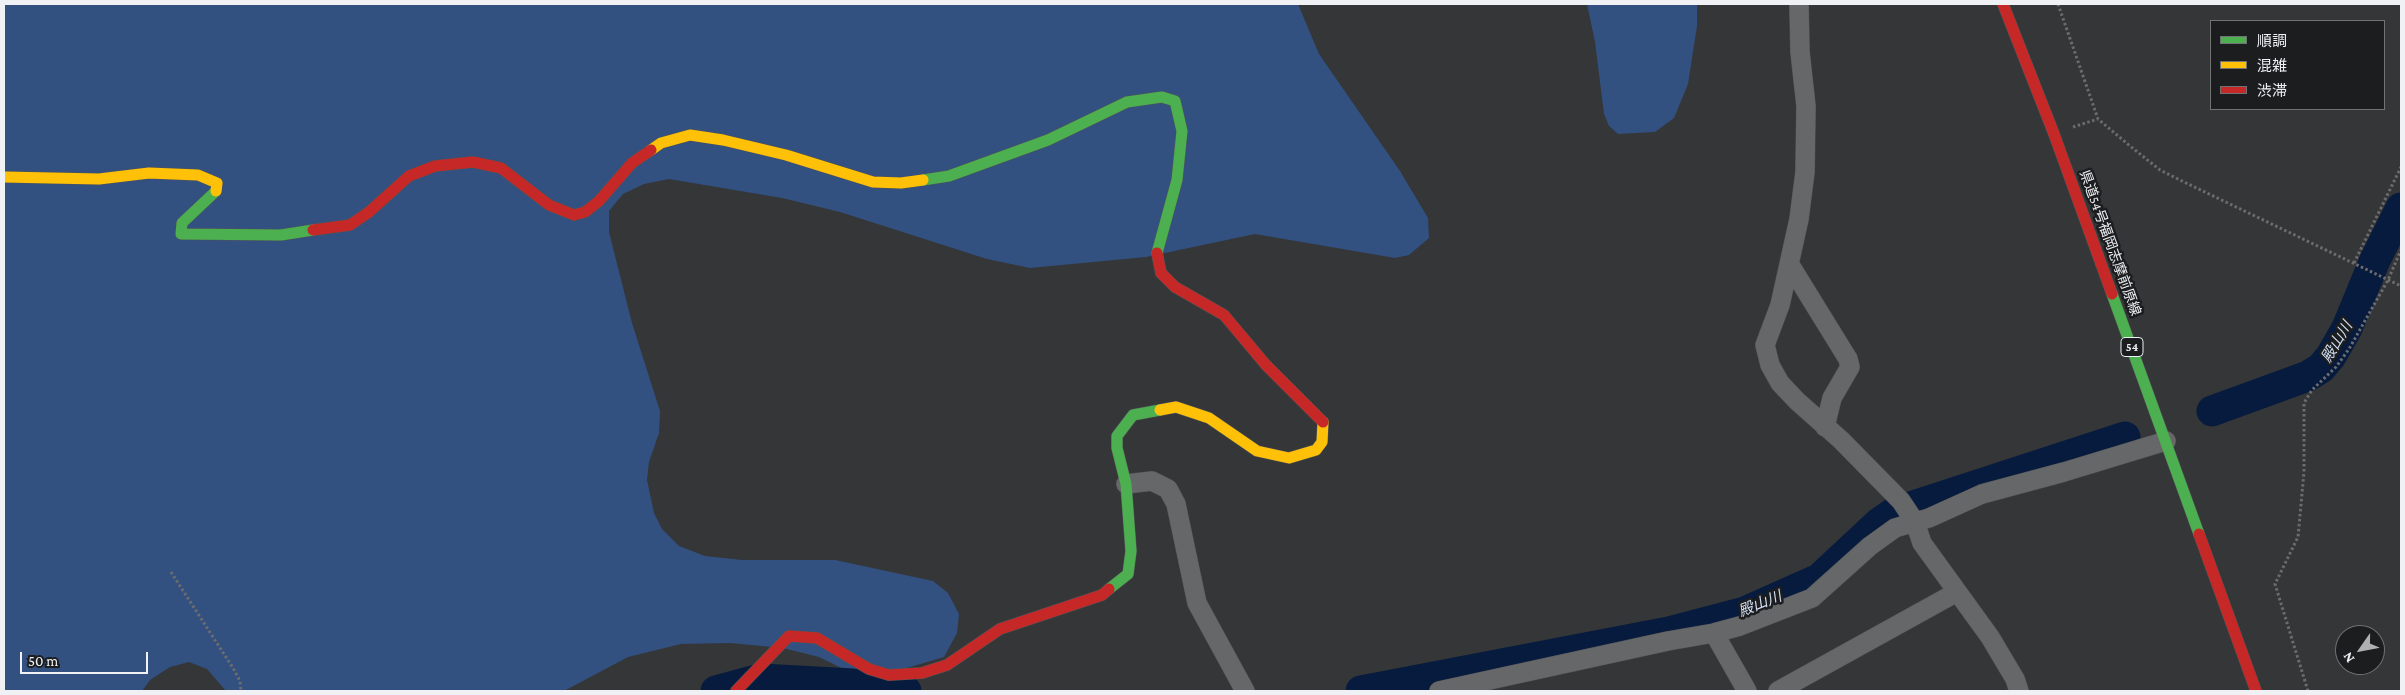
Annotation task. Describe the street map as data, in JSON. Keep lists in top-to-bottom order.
{
  "streets": {
    "street": ["県道54号福岡志摩前原線", "54"]
  },
  "water": ["殿山川"],
  "legend": ["順調", "混雑", "渋滞"],
  "scale_bar": "50 m",
  "north": "bottom left"
}
